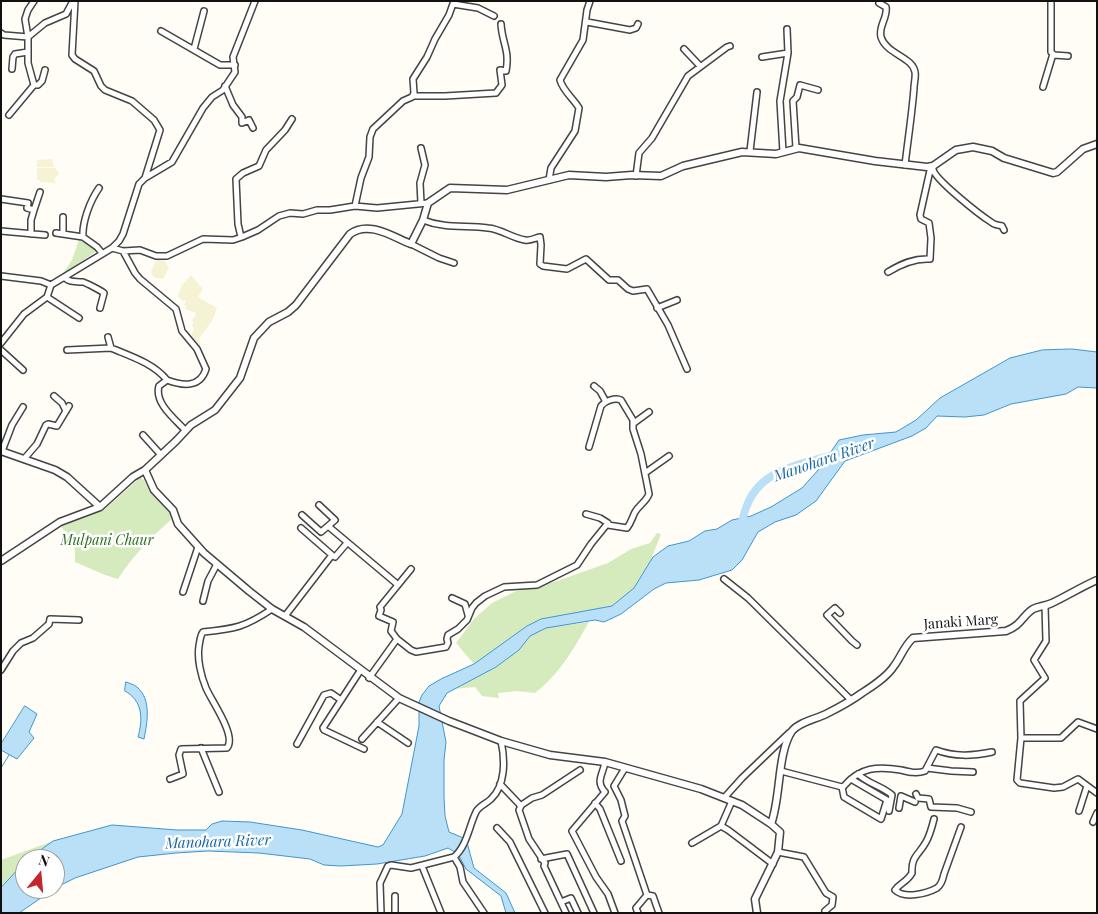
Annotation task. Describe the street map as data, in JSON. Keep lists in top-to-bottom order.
{
  "streets": {
    "street": ["Janaki Marg"]
  },
  "water": ["Manohara River"],
  "parks": ["Mulpani Chaur"],
  "north": "top"
}
